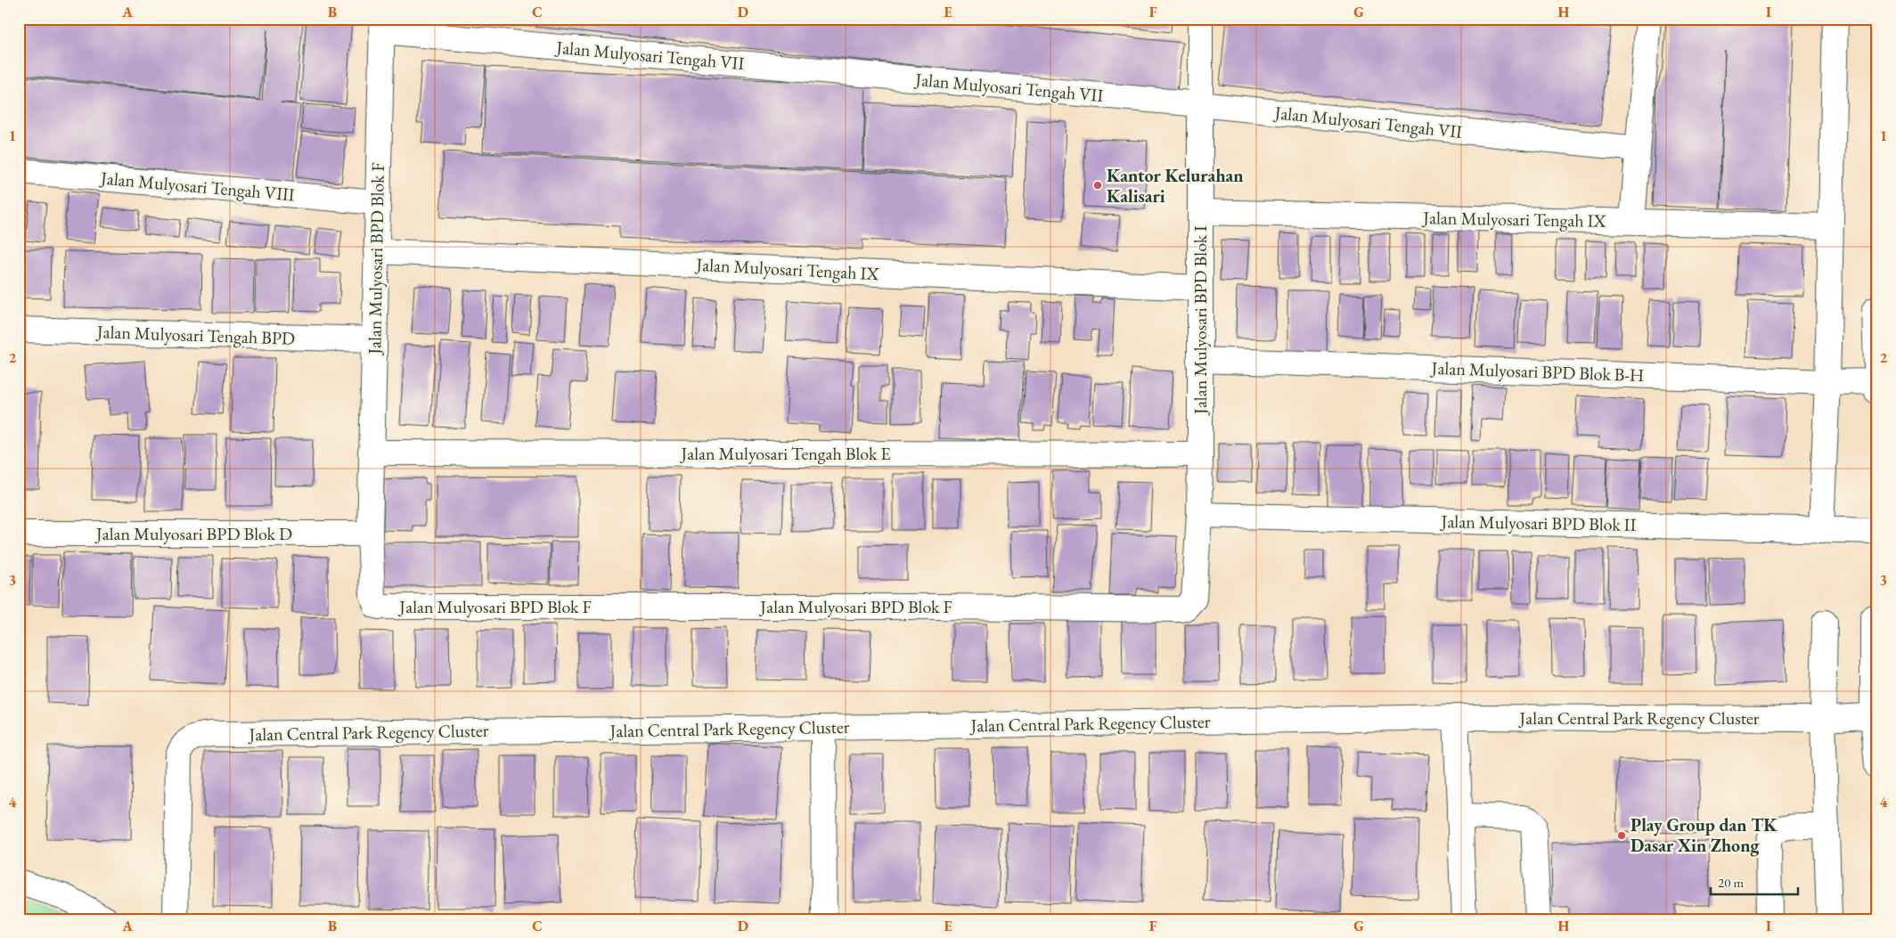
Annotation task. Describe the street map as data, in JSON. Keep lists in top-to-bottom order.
{
  "streets": {
    "street": [
      "Jalan Mulyosari Tengah VII",
      "Jalan Mulyosari Tengah VIII",
      "Jalan Mulyosari Tengah IX",
      "Jalan Mulyosari BPD Blok F",
      "Jalan Mulyosari BPD Blok I",
      "Jalan Mulyosari Tengah BPD",
      "Jalan Mulyosari BPD Blok B-H",
      "Jalan Mulyosari Tengah Blok E",
      "Jalan Mulyosari BPD Blok II",
      "Jalan Mulyosari BPD Blok D",
      "Jalan Central Park Regency Cluster"
    ]
  },
  "crossings": [
    ["Jalan Mulyosari Tengah VII", "Jalan Mulyosari BPD Blok F"],
    ["Jalan Mulyosari Tengah VII", "Jalan Mulyosari BPD Blok I"],
    ["Jalan Mulyosari Tengah VIII", "Jalan Mulyosari BPD Blok F"],
    ["Jalan Mulyosari Tengah IX", "Jalan Mulyosari BPD Blok F"],
    ["Jalan Mulyosari Tengah IX", "Jalan Mulyosari BPD Blok I"],
    ["Jalan Mulyosari BPD Blok F", "Jalan Mulyosari BPD Blok I"],
    ["Jalan Mulyosari BPD Blok F", "Jalan Mulyosari Tengah BPD"],
    ["Jalan Mulyosari BPD Blok F", "Jalan Mulyosari Tengah Blok E"],
    ["Jalan Mulyosari BPD Blok F", "Jalan Mulyosari BPD Blok D"],
    ["Jalan Mulyosari BPD Blok I", "Jalan Mulyosari BPD Blok B-H"],
    ["Jalan Mulyosari BPD Blok I", "Jalan Mulyosari Tengah Blok E"],
    ["Jalan Mulyosari BPD Blok I", "Jalan Mulyosari BPD Blok II"]
  ],
  "places": ["Kantor Kelurahan Kalisari", "Play Group dan TK Dasar Xin Zhong"],
  "scale_bar": "20 m",
  "grid": {
    "columns": [
      "A",
      "B",
      "C",
      "D",
      "E",
      "F",
      "G",
      "H",
      "I"
    ],
    "rows": [
      "1",
      "2",
      "3",
      "4"
    ]
  }
}
